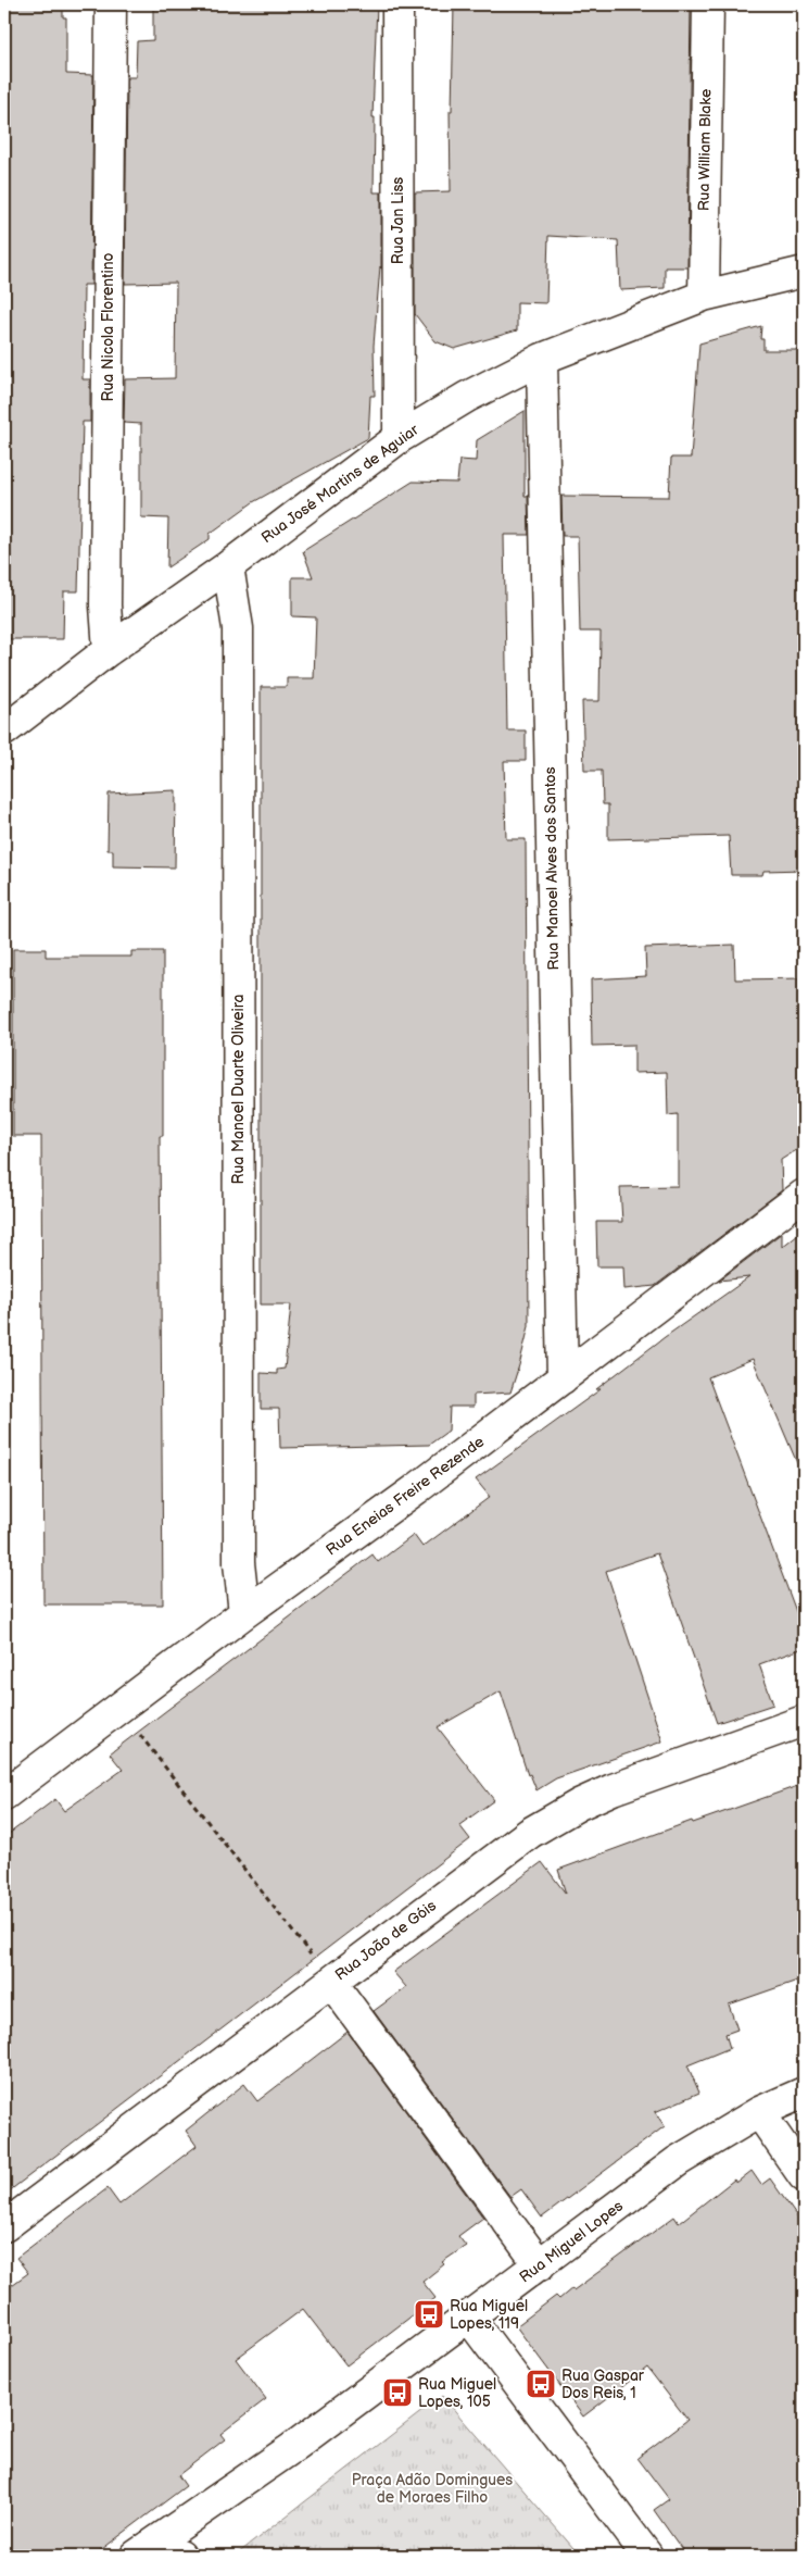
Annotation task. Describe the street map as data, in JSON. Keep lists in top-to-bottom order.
{
  "streets": {
    "street": [
      "Rua William Blake",
      "Rua Jan Liss",
      "Rua Nicola Florentino",
      "Rua José Martins de Aguiar",
      "Rua Manoel Alves dos Santos",
      "Rua Manoel Duarte Oliveira",
      "Rua Eneias Freire Rezende",
      "Rua João de Góis",
      "Rua Miguel Lopes"
    ]
  },
  "crossings": [
    ["Rua William Blake", "Rua José Martins de Aguiar"],
    ["Rua Jan Liss", "Rua José Martins de Aguiar"],
    ["Rua Nicola Florentino", "Rua José Martins de Aguiar"],
    ["Rua José Martins de Aguiar", "Rua Manoel Alves dos Santos"],
    ["Rua José Martins de Aguiar", "Rua Manoel Duarte Oliveira"],
    ["Rua Manoel Alves dos Santos", "Rua Eneias Freire Rezende"],
    ["Rua Manoel Duarte Oliveira", "Rua Eneias Freire Rezende"]
  ],
  "parks": ["Praça Adão Domingues de Moraes Filho"],
  "places": {
    "bus stop": ["Rua Miguel Lopes, 119", "Rua Gaspar Dos Reis, 1", "Rua Miguel Lopes, 105"]
  }
}
